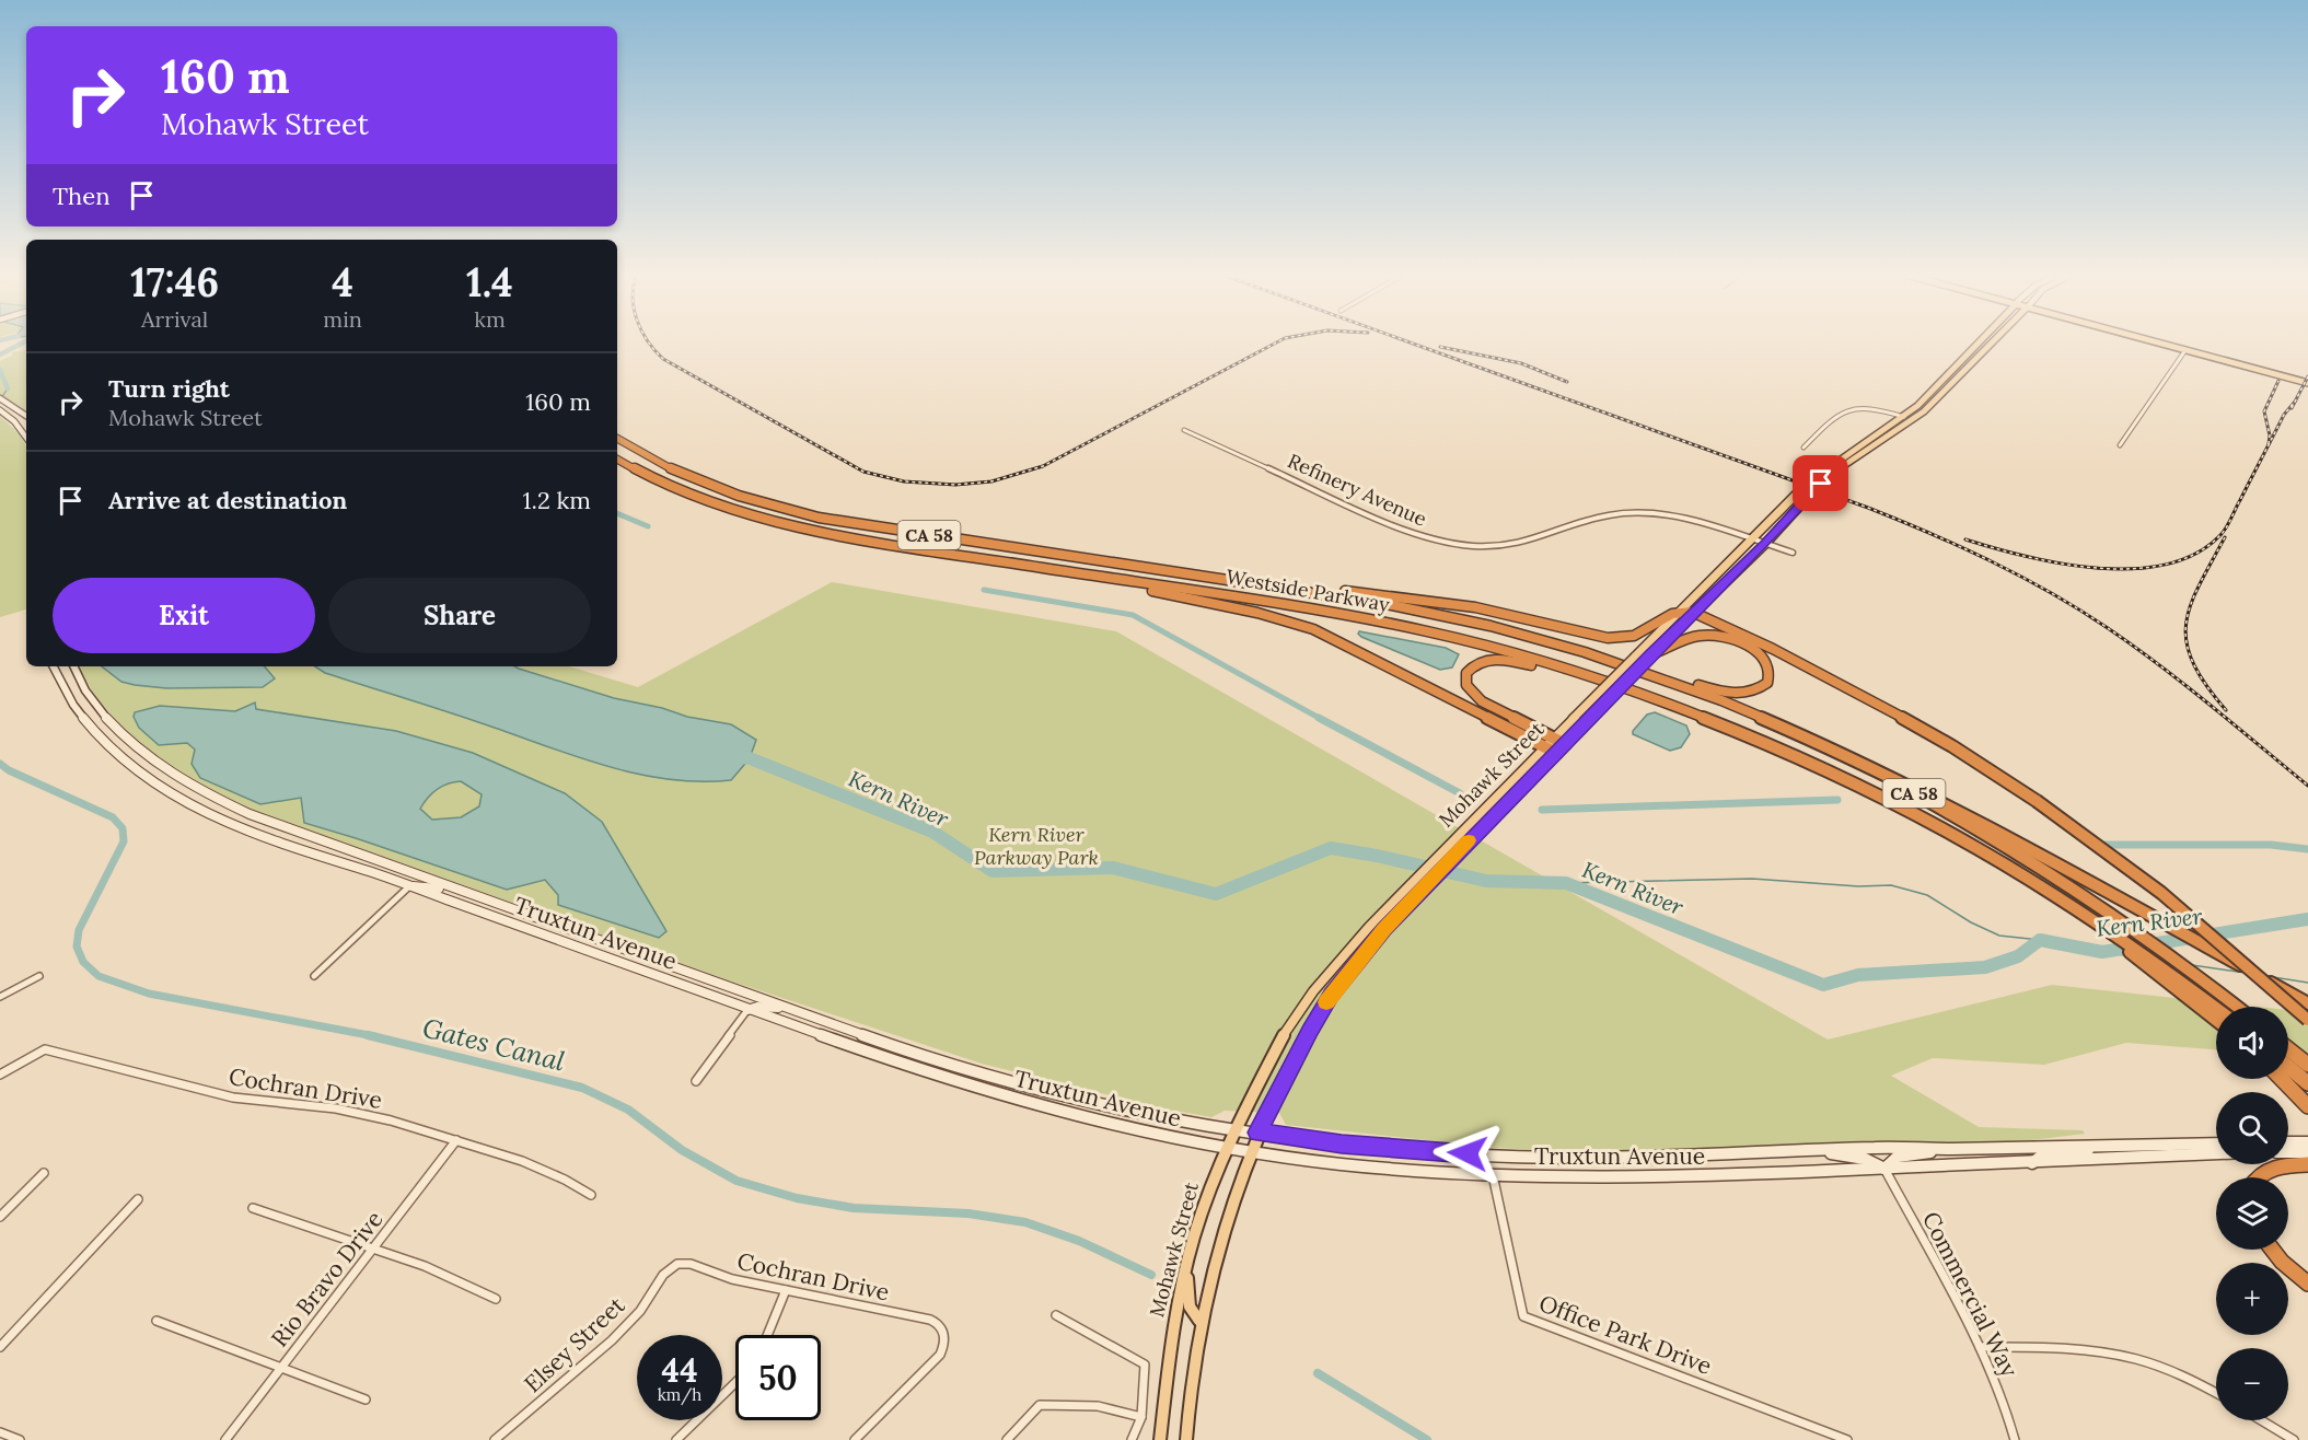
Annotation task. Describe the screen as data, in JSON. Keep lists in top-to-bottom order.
{
  "streets": {
    "highway": ["CA 58", "Westside Parkway"],
    "main road": ["Mohawk Street", "Truxtun Avenue"],
    "street": [
      "Refinery Avenue",
      "Cochran Drive",
      "Rio Bravo Drive",
      "Commercial Way",
      "Office Park Drive",
      "Elsey Street"
    ]
  },
  "crossings": [
    ["Refinery Avenue", "Mohawk Street"],
    ["CA 58", "Westside Parkway"],
    ["Mohawk Street", "Truxtun Avenue"],
    ["Truxtun Avenue", "Commercial Way"],
    ["Truxtun Avenue", "Office Park Drive"],
    ["Cochran Drive", "Rio Bravo Drive"],
    ["Cochran Drive", "Elsey Street"]
  ],
  "water": ["Kern River", "Gates Canal"],
  "parks": ["Kern River Parkway Park"],
  "page": {
    "turn": ["160 m", "Mohawk Street"],
    "then": "Then",
    "eta": [
      "17:46",
      "Arrival",
      "4",
      "min",
      "1.4",
      "km"
    ],
    "list": [
      {
        "name": "Turn right",
        "note": "Mohawk Street",
        "value": "160 m"
      },
      {
        "name": "Arrive at destination",
        "value": "1.2 km"
      }
    ],
    "buttons": ["Exit", "Share"],
    "map_buttons": ["+", "−"],
    "speed": "44 km/h",
    "limit": "50"
  }
}
